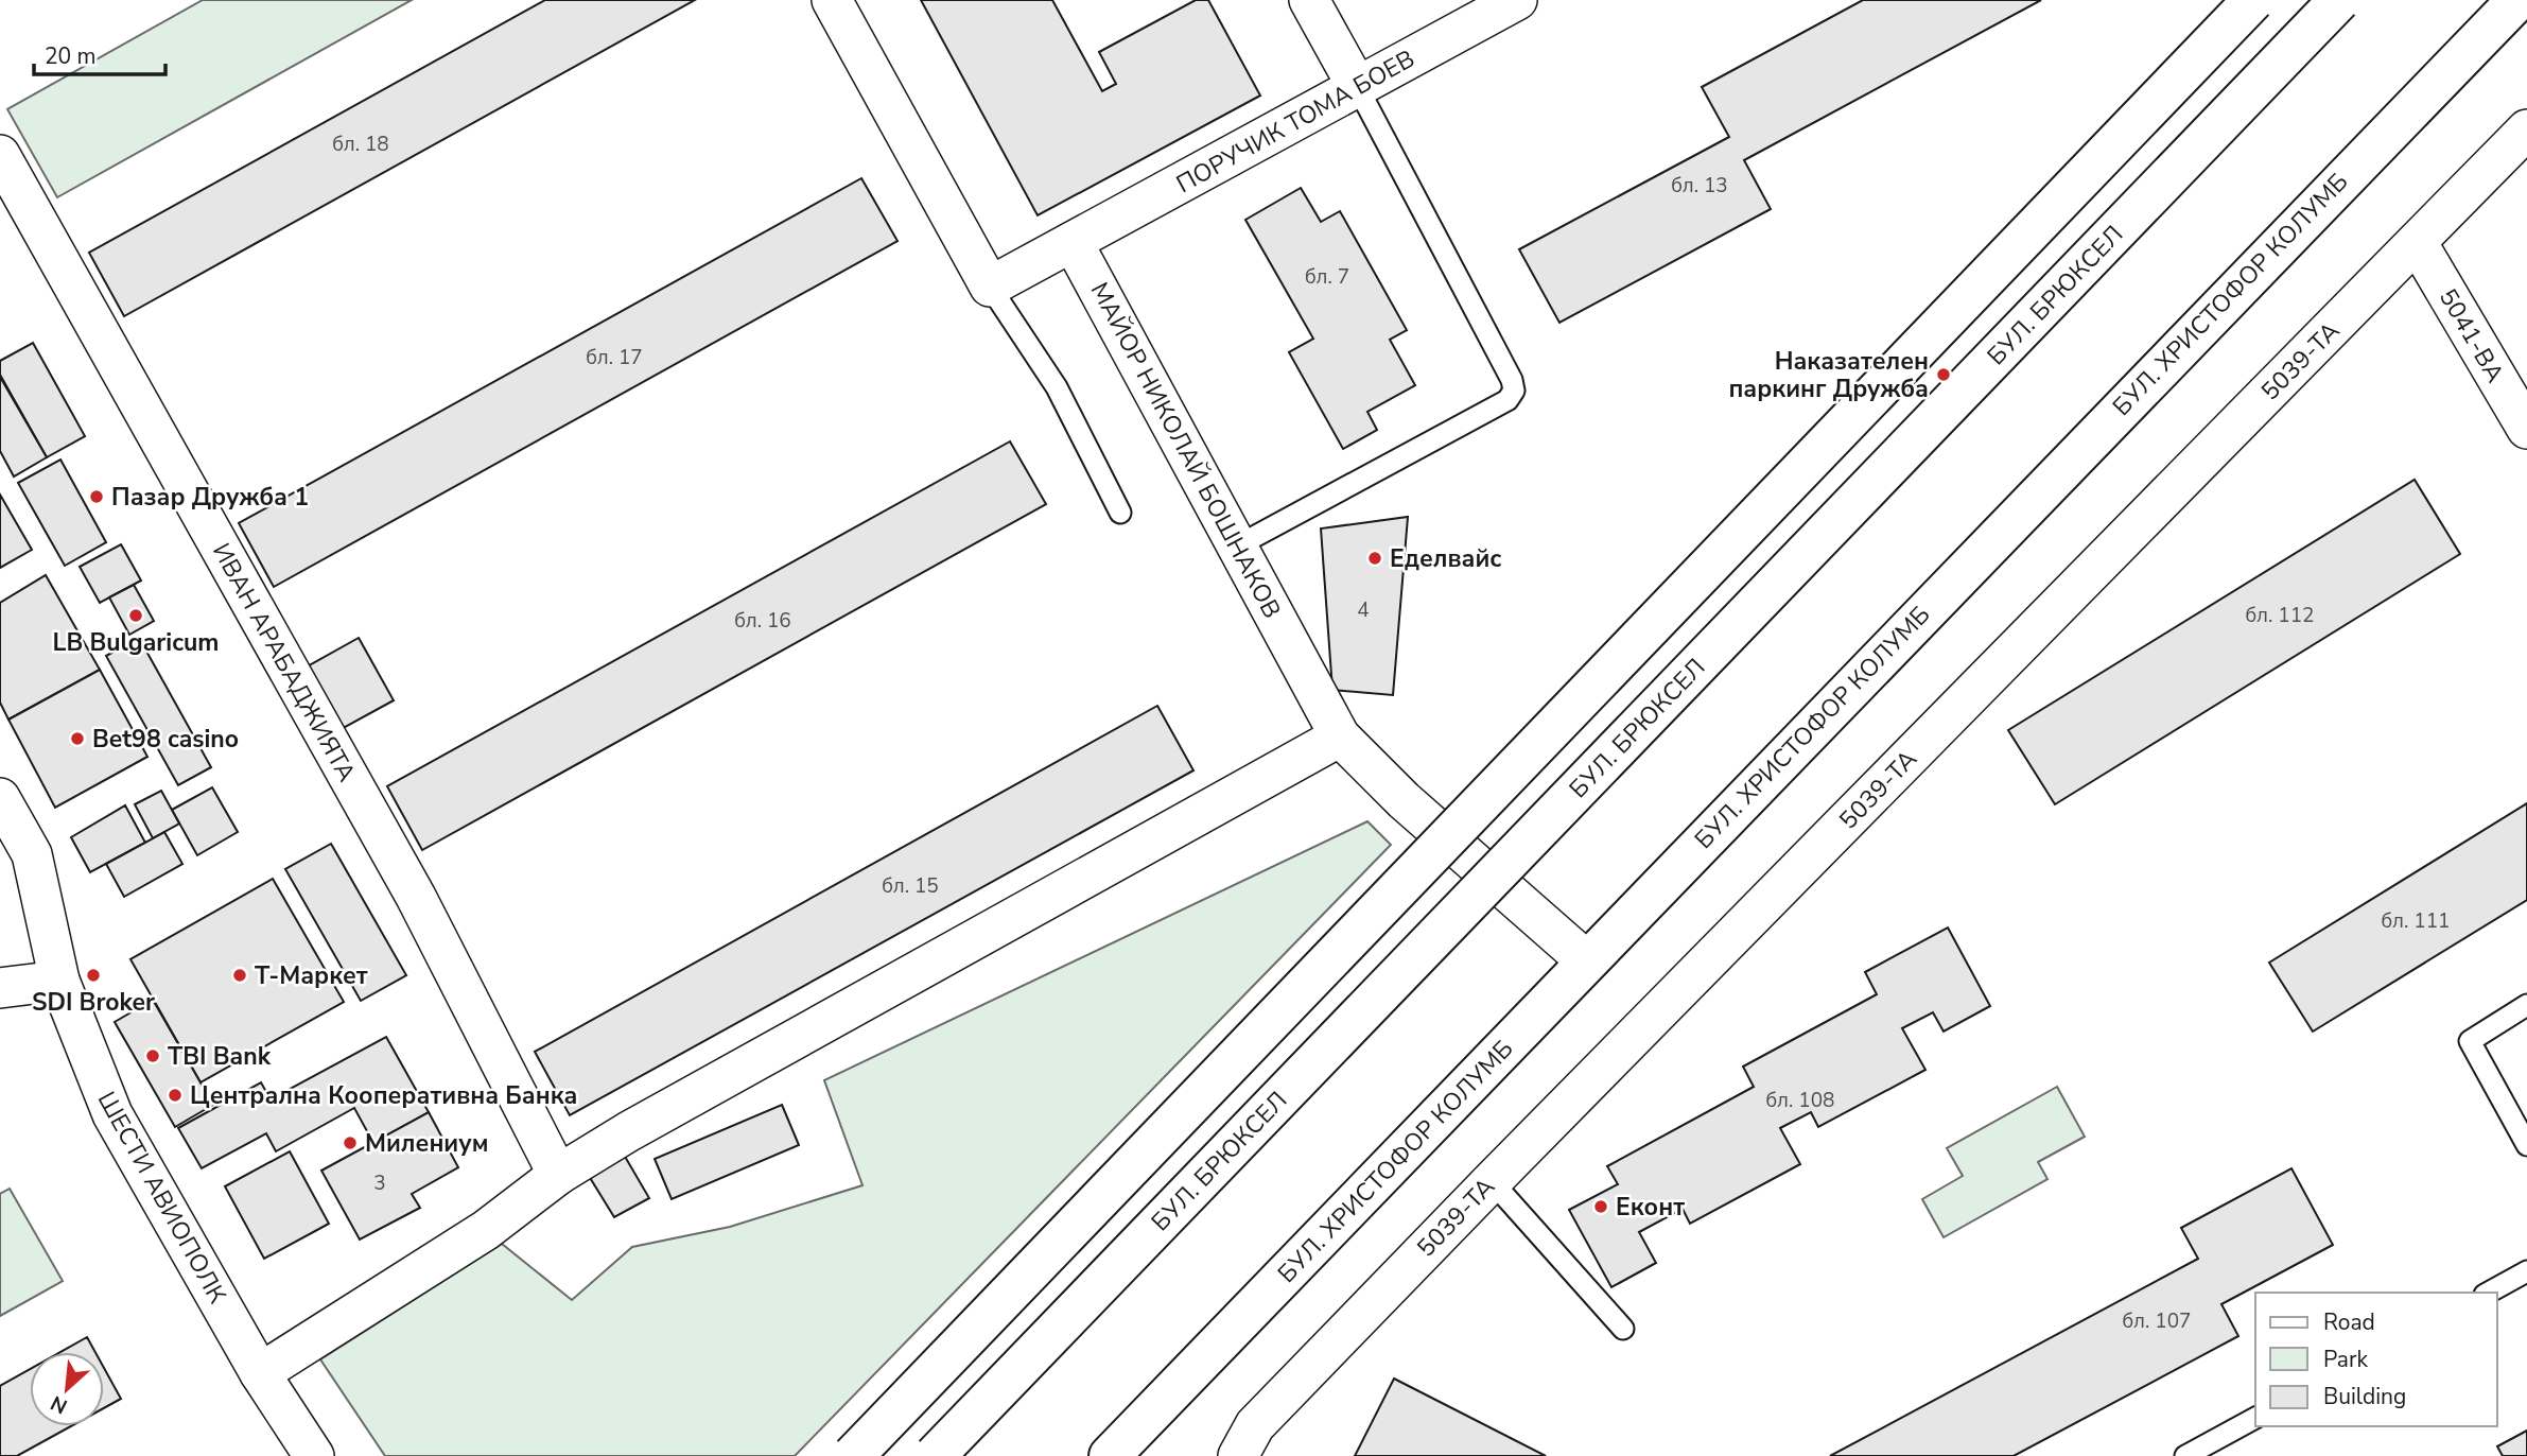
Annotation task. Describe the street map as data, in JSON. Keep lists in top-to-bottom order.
{
  "streets": {
    "main road": ["БУЛ. ХРИСТОФОР КОЛУМБ", "БУЛ. БРЮКСЕЛ"],
    "street": [
      "ПОРУЧИК ТОМА БОЕВ",
      "5041-ВА",
      "5039-ТА",
      "МАЙОР НИКОЛАЙ БОШНАКОВ",
      "ИВАН АРАБАДЖИЯТА",
      "ШЕСТИ АВИОПОЛК"
    ]
  },
  "crossings": [
    ["ПОРУЧИК ТОМА БОЕВ", "МАЙОР НИКОЛАЙ БОШНАКОВ"],
    ["БУЛ. ХРИСТОФОР КОЛУМБ", "МАЙОР НИКОЛАЙ БОШНАКОВ"],
    ["5041-ВА", "5039-ТА"]
  ],
  "places": [
    "Наказателен паркинг Дружба",
    "Пазар Дружба 1",
    "Еделвайс",
    "LB Bulgaricum",
    "Bet98 casino",
    "SDI Broker",
    "Т-Маркет",
    "TBI Bank",
    "Централна Кооперативна Банка",
    "Милениум",
    "Еконт"
  ],
  "house_numbers": [
    "бл. 18",
    "бл. 13",
    "бл. 7",
    "бл. 17",
    "4",
    "бл. 112",
    "бл. 16",
    "бл. 15",
    "бл. 111",
    "бл. 108",
    "3",
    "бл. 107"
  ],
  "legend": ["Road", "Park", "Building"],
  "scale_bar": "20 m",
  "north": "bottom left"
}
